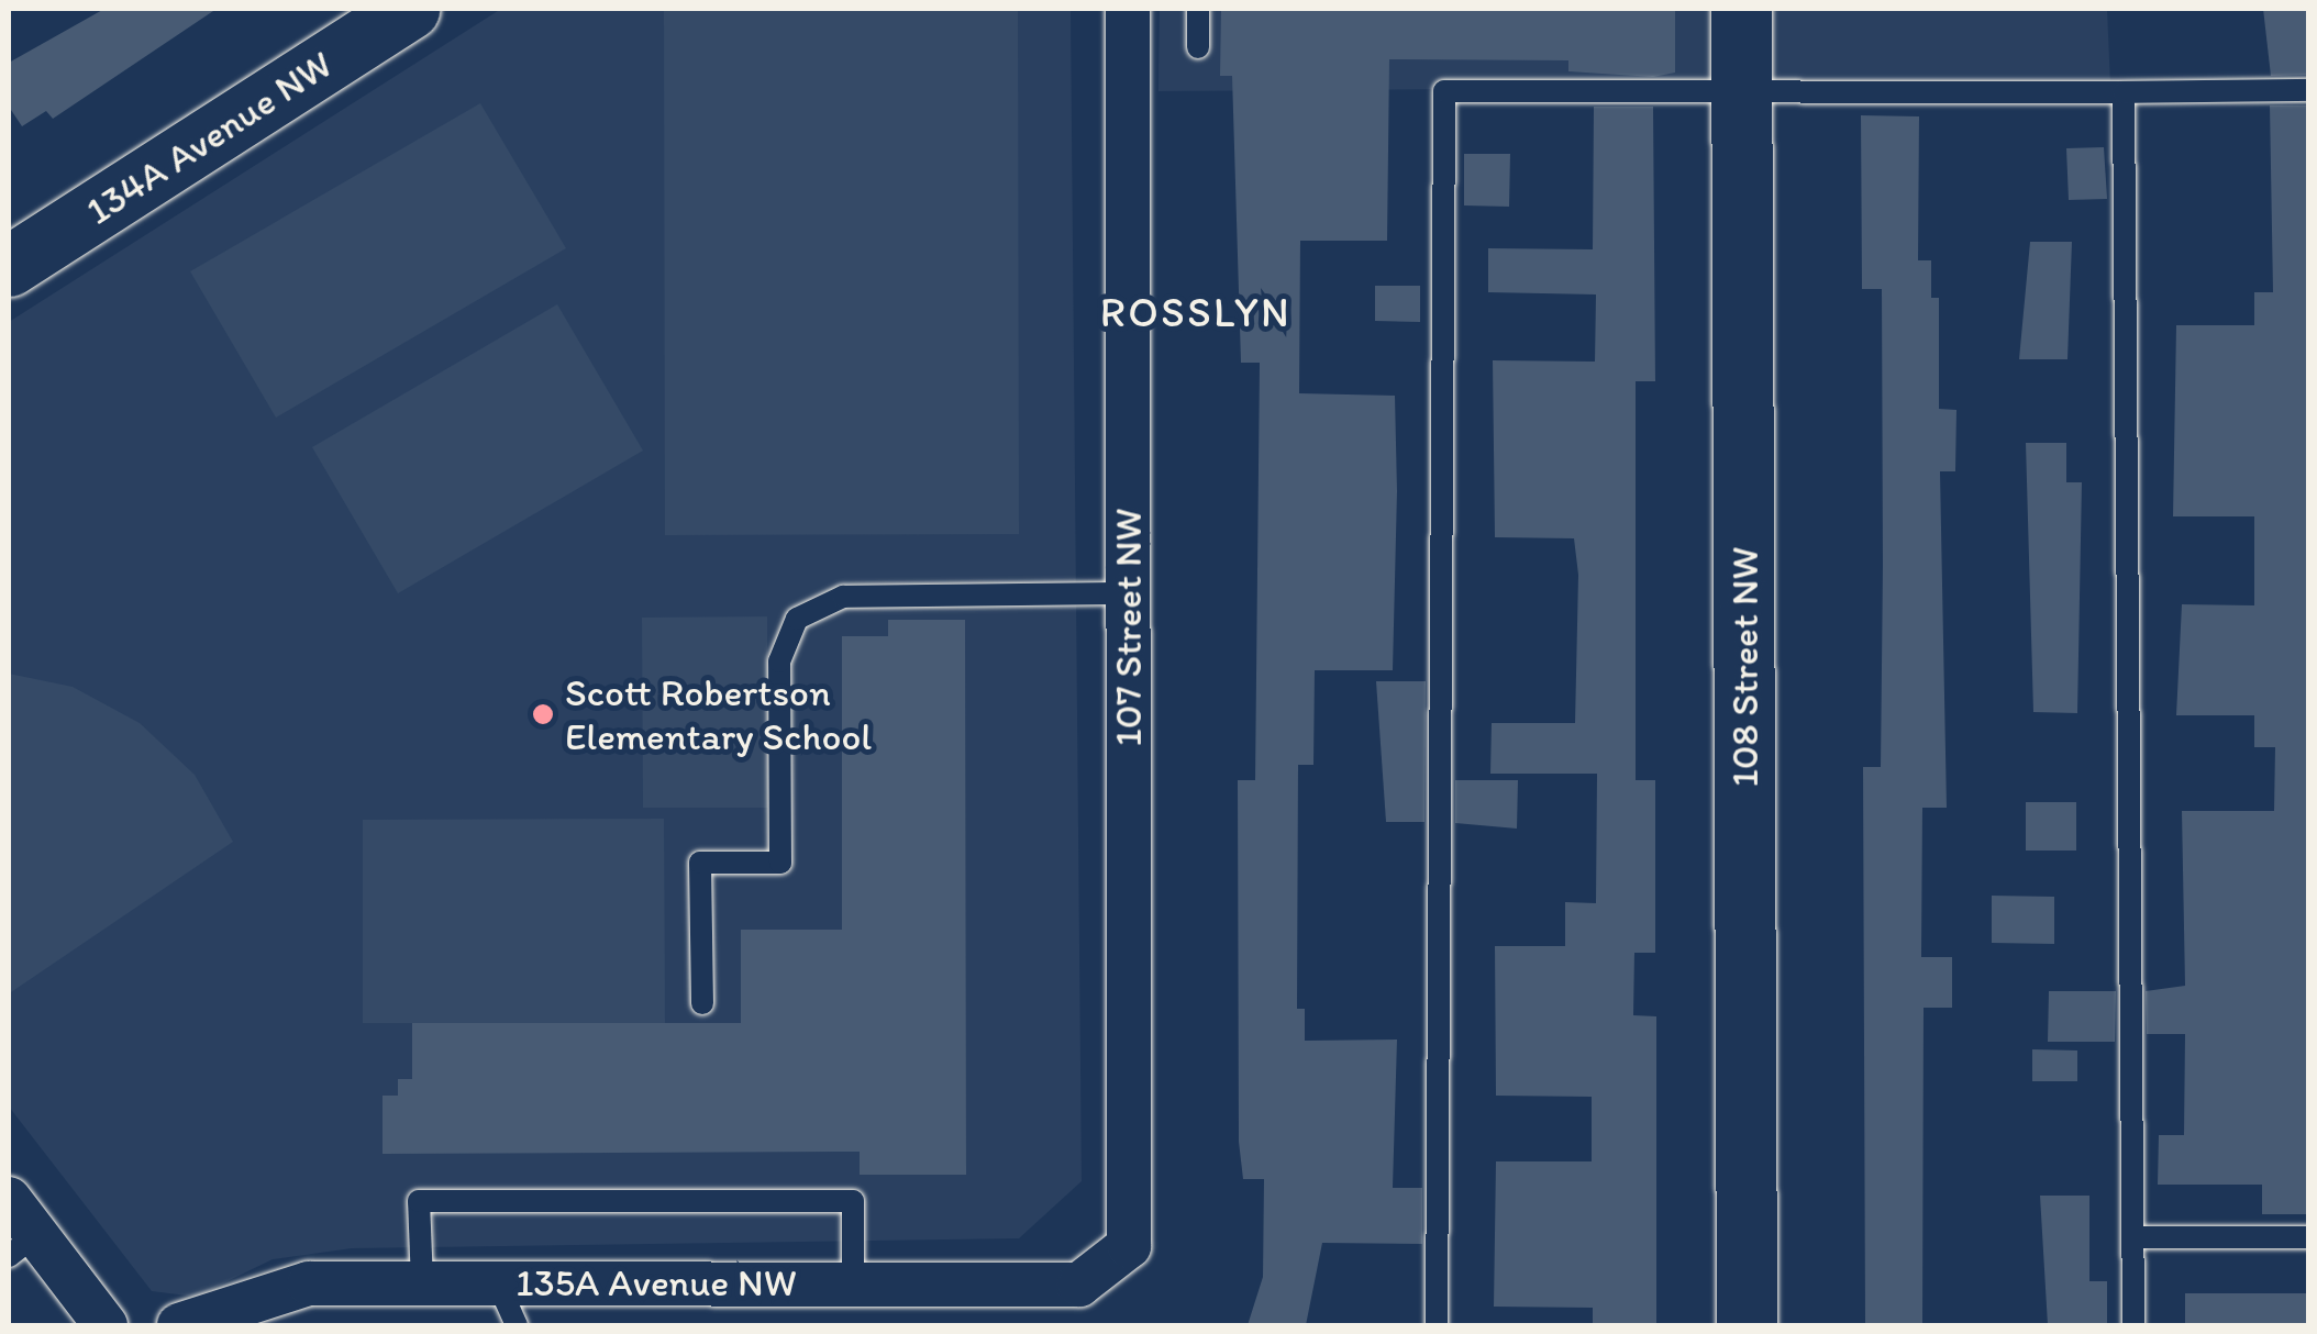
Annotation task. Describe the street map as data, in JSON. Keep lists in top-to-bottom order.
{
  "streets": {
    "street": [
      "134A Avenue NW",
      "107 Street NW",
      "108 Street NW",
      "135A Avenue NW"
    ]
  },
  "crossings": [
    ["107 Street NW", "135A Avenue NW"]
  ],
  "districts": ["ROSSLYN"],
  "places": ["Scott Robertson Elementary School"]
}
